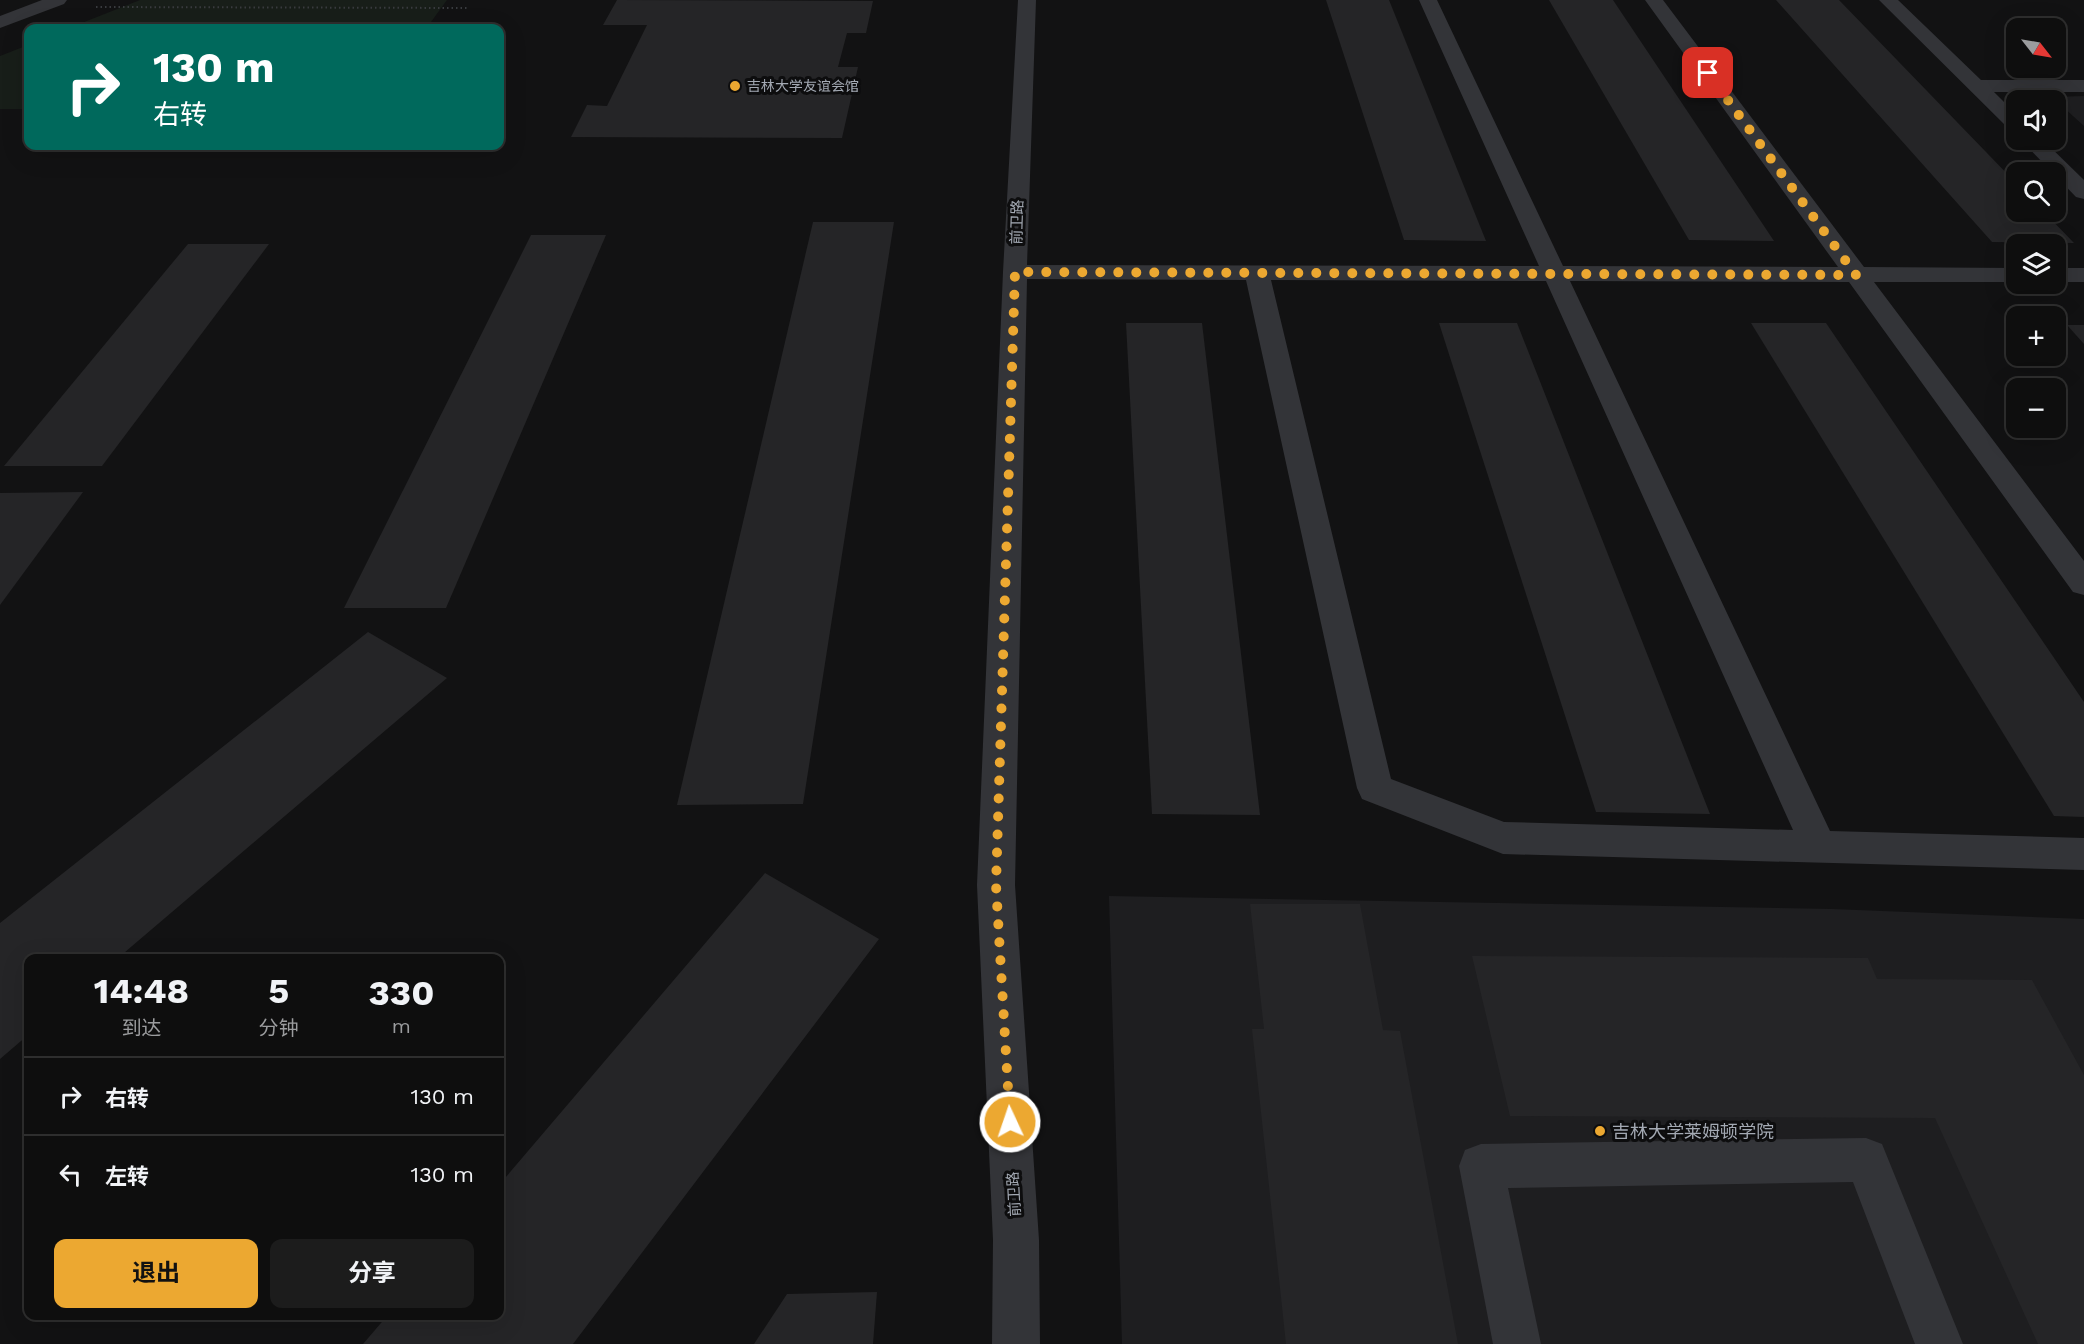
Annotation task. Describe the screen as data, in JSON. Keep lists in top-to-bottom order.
{
  "streets": {
    "street": ["前卫路"]
  },
  "places": ["吉林大学友谊会馆", "吉林大学莱姆顿学院"],
  "north": "bottom right",
  "page": {
    "map_buttons": ["+", "−"],
    "turn": ["130 m", "右转"],
    "eta": [
      "14:48",
      "到达",
      "5",
      "分钟",
      "330",
      "m"
    ],
    "list": [
      {
        "name": "右转",
        "value": "130 m"
      },
      {
        "name": "左转",
        "value": "130 m"
      }
    ],
    "buttons": ["退出", "分享"]
  }
}
